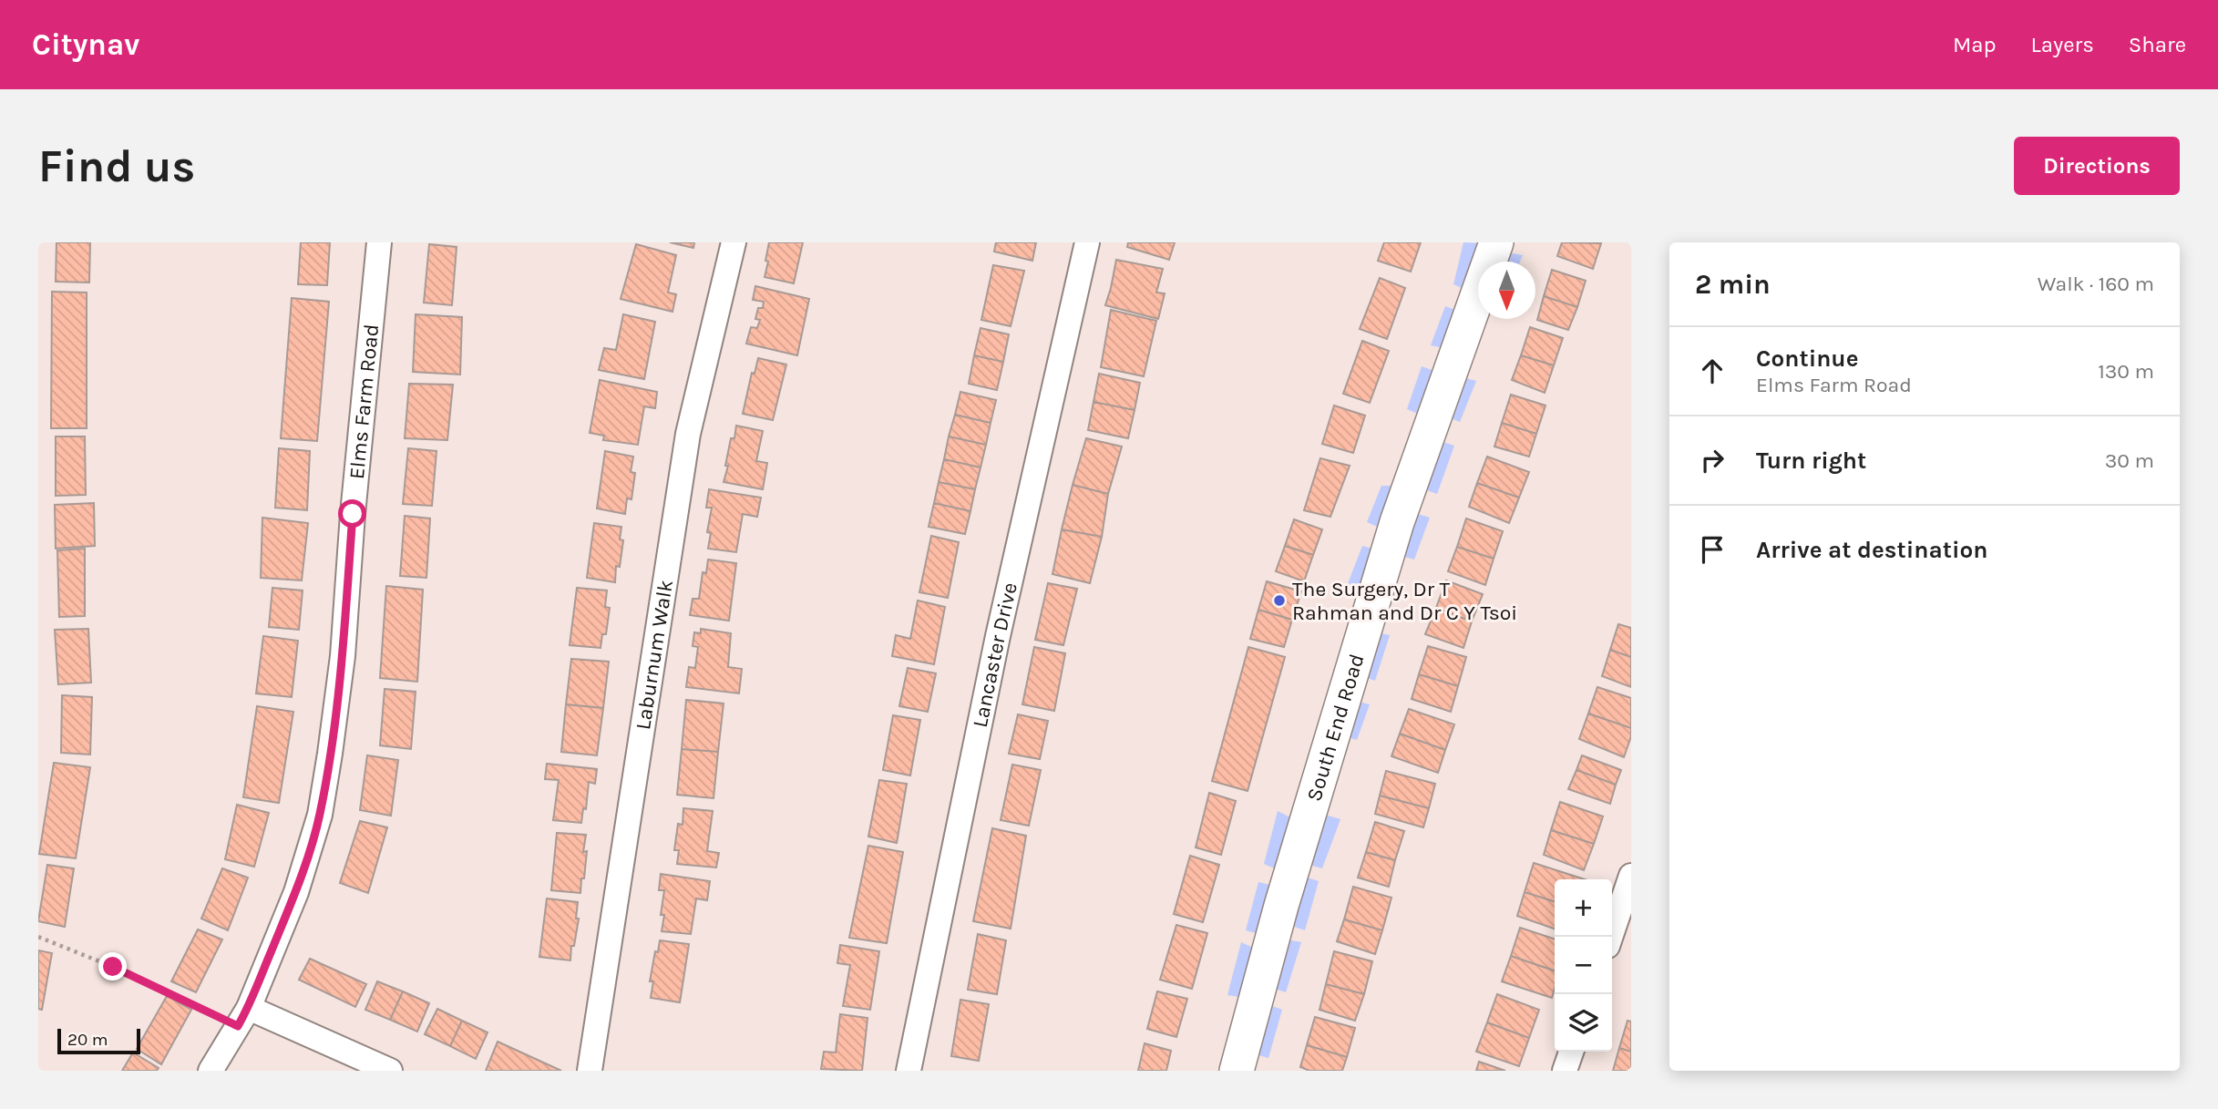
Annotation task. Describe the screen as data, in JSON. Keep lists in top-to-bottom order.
{
  "streets": {
    "street": [
      "Elms Farm Road",
      "Laburnum Walk",
      "Lancaster Drive",
      "South End Road"
    ]
  },
  "places": ["The Surgery, Dr T Rahman and Dr C Y Tsoi"],
  "scale_bar": "20 m",
  "north": "bottom",
  "page": {
    "header": "Citynav",
    "nav": ["Map", "Layers", "Share"],
    "buttons": "Directions",
    "title": "Find us",
    "heading": ["2 min", "Walk · 160 m"],
    "list": [
      ["Continue", "Elms Farm Road", "130 m"],
      ["Turn right", "30 m"],
      "Arrive at destination"
    ],
    "map_buttons": ["+", "−"],
    "scale": "20 m"
  }
}
